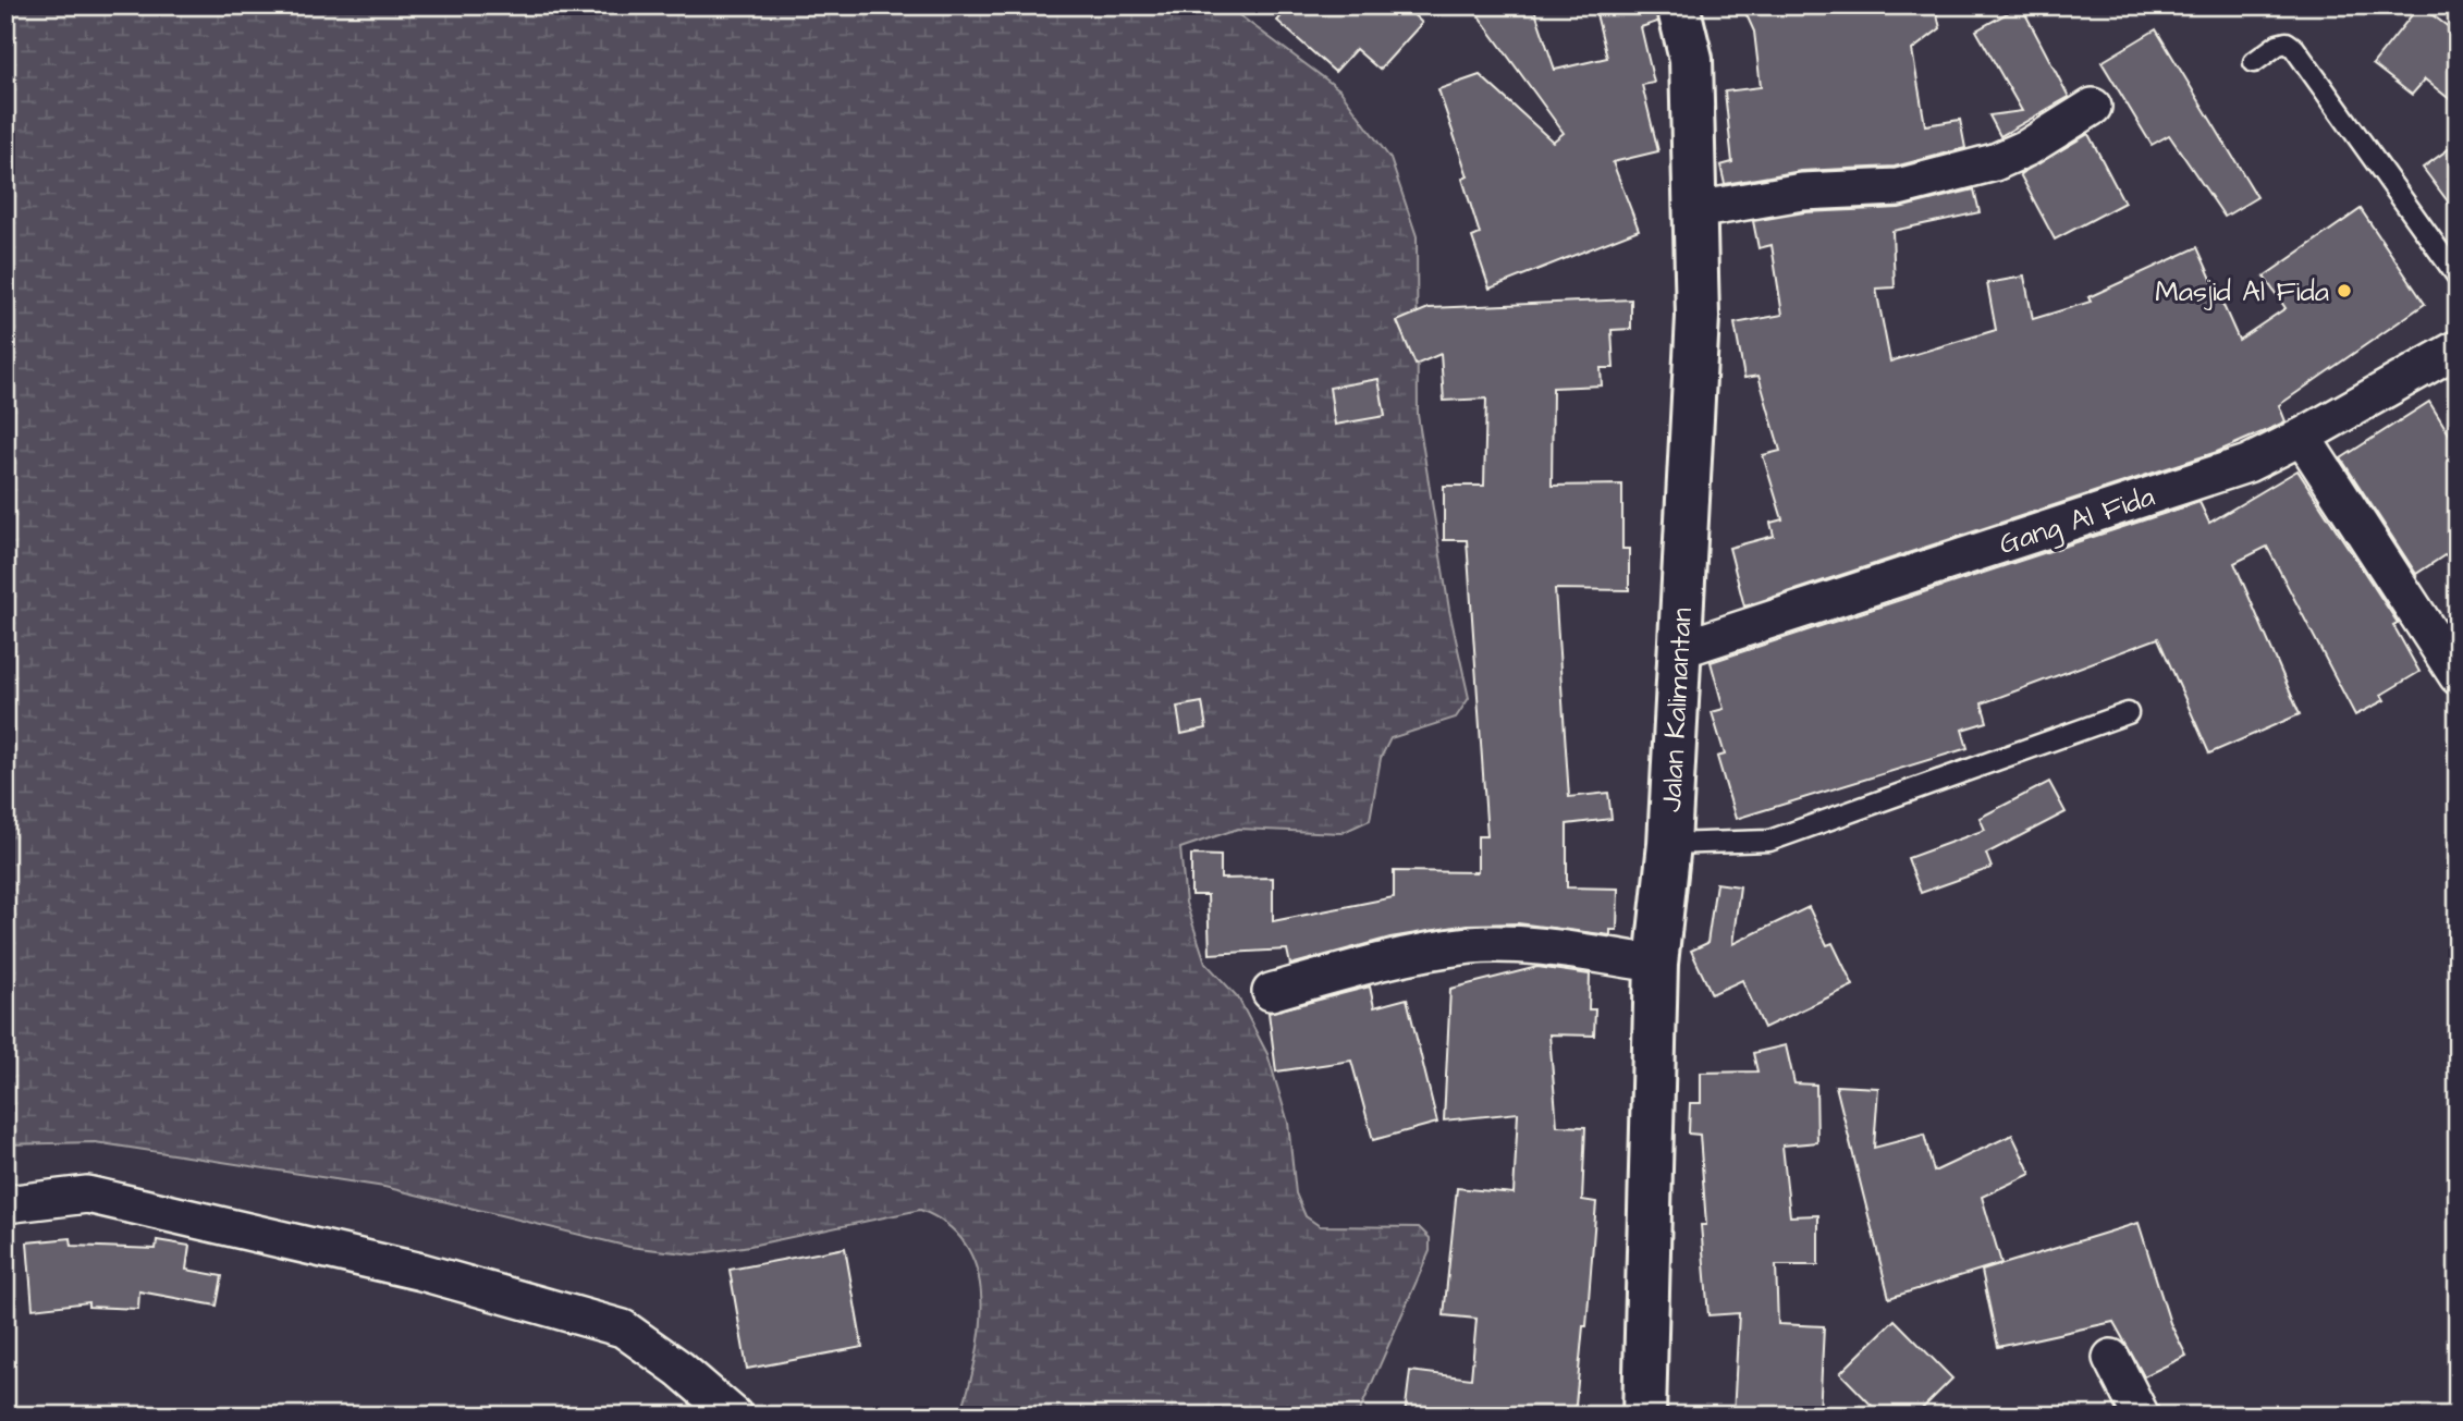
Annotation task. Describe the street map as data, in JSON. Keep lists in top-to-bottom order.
{
  "streets": {
    "main road": ["Jalan Kalimantan"],
    "street": ["Gang Al Fida"]
  },
  "crossings": [
    ["Gang Al Fida", "Jalan Kalimantan"]
  ],
  "places": ["Masjid Al Fida"]
}
